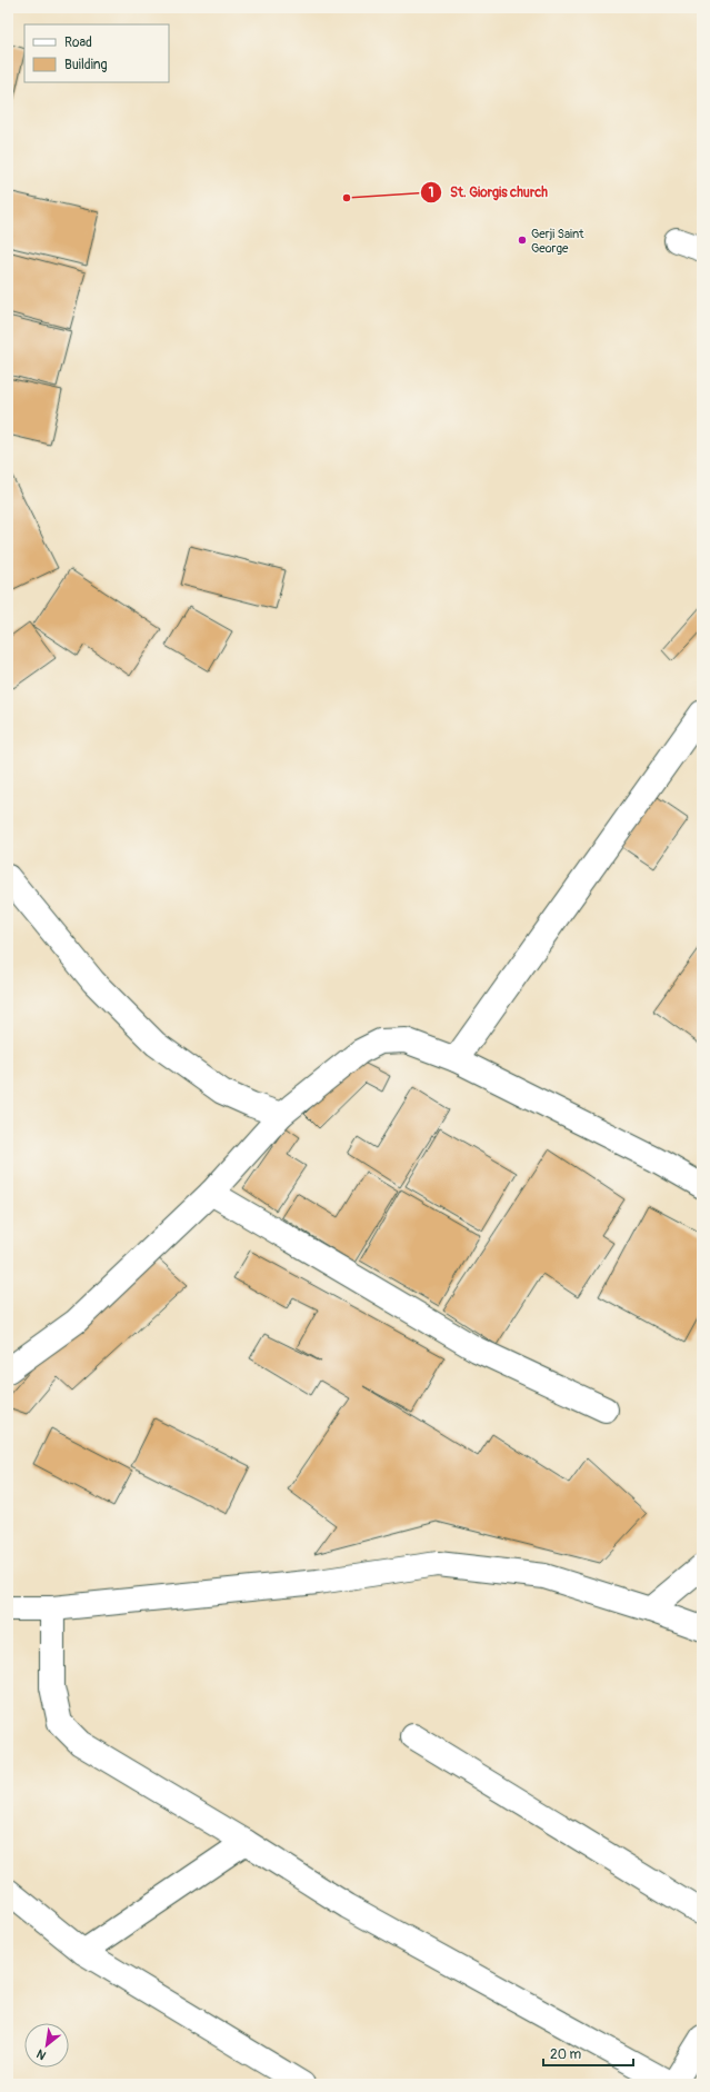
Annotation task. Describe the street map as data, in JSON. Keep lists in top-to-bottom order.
{
  "places": ["St. Giorgis church", "Gerji Saint George"],
  "legend": ["Road", "Building"],
  "scale_bar": "20 m",
  "north": "bottom left"
}
